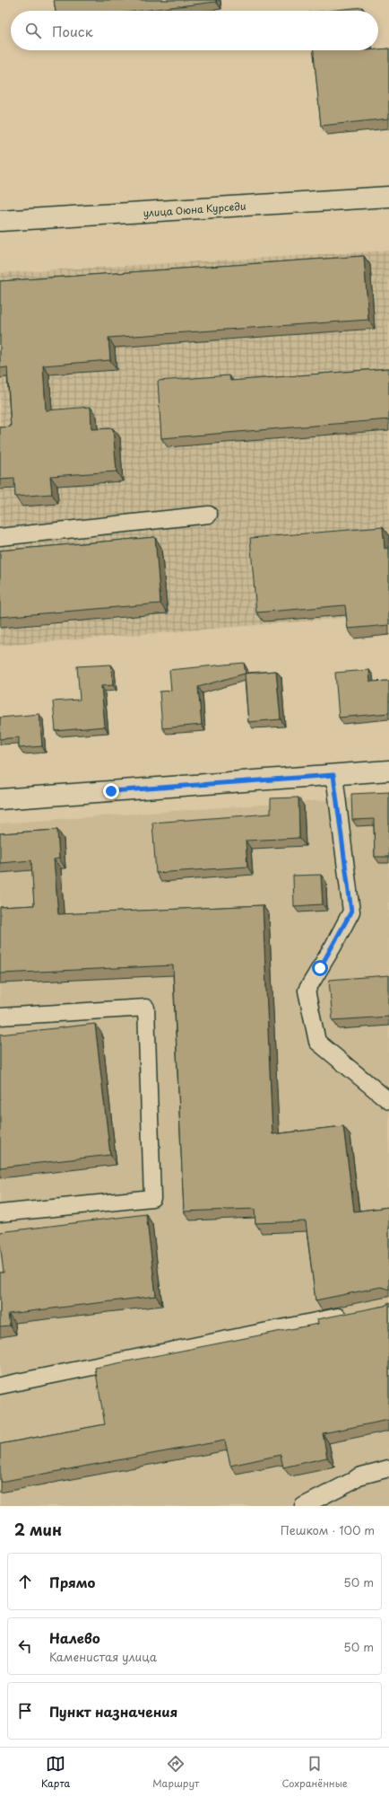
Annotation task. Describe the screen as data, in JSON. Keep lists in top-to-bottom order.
{
  "streets": {
    "street": ["улица Оюна Курседи"]
  },
  "page": {
    "search": "Поиск",
    "heading": ["2 мин", "Пешком · 100 m"],
    "list": [
      ["Прямо", "50 m"],
      ["Налево", "Каменистая улица", "50 m"],
      "Пункт назначения"
    ],
    "nav": ["Карта", "Маршрут", "Сохранённые"]
  }
}
